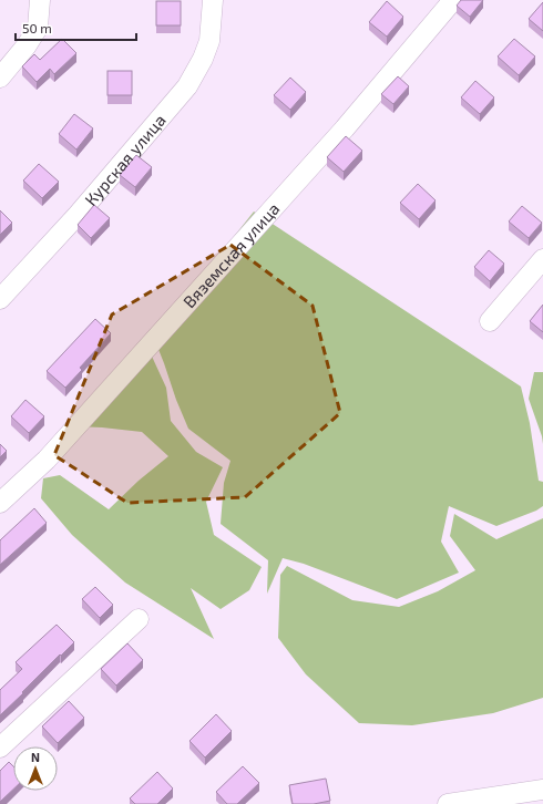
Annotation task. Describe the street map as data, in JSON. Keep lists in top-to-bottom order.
{
  "streets": {
    "street": ["Курская улица", "Вяземская улица"]
  },
  "scale_bar": "50 m",
  "north": "top"
}
